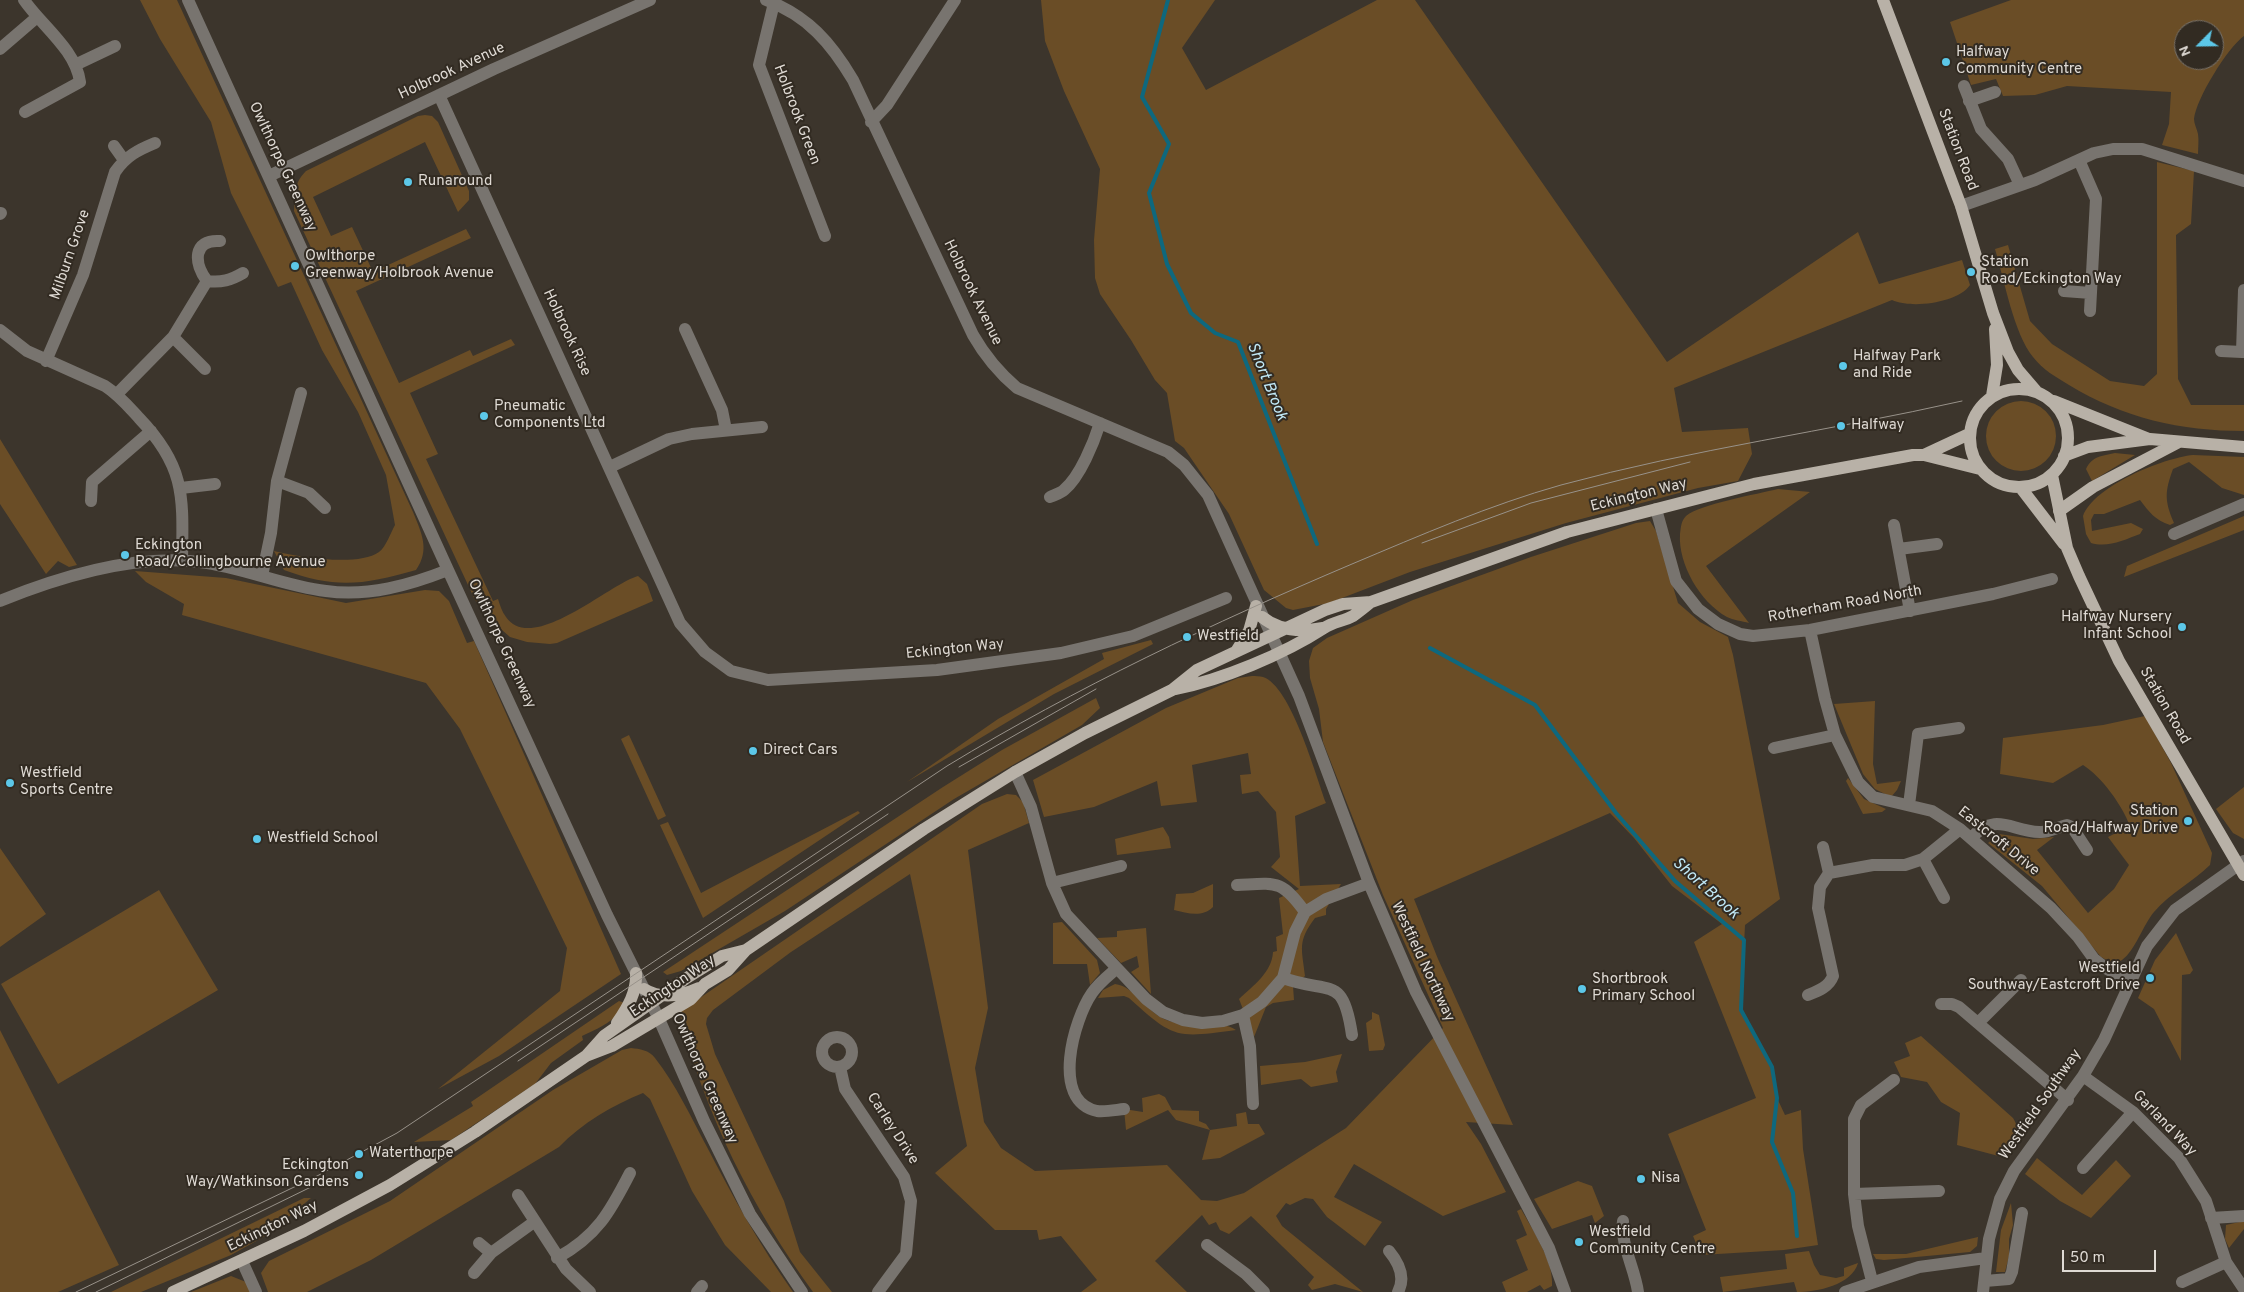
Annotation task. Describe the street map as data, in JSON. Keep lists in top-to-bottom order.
{
  "streets": {
    "main road": ["Station Road", "Eckington Way"],
    "street": [
      "Holbrook Avenue",
      "Holbrook Green",
      "Owlthorpe Greenway",
      "Milburn Grove",
      "Holbrook Rise",
      "Rotherham Road North",
      "Eastcroft Drive",
      "Westfield Northway",
      "Westfield Southway",
      "Garland Way",
      "Carley Drive"
    ]
  },
  "crossings": [
    ["Holbrook Avenue", "Holbrook Green"],
    ["Holbrook Avenue", "Owlthorpe Greenway"],
    ["Holbrook Avenue", "Holbrook Rise"],
    ["Holbrook Avenue", "Eckington Way"],
    ["Holbrook Avenue", "Westfield Northway"],
    ["Station Road", "Eckington Way"],
    ["Station Road", "Westfield Southway"],
    ["Owlthorpe Greenway", "Eckington Way"],
    ["Holbrook Rise", "Eckington Way"],
    ["Eckington Way", "Rotherham Road North"],
    ["Eckington Way", "Westfield Northway"],
    ["Rotherham Road North", "Eastcroft Drive"],
    ["Eastcroft Drive", "Westfield Southway"],
    ["Westfield Southway", "Garland Way"]
  ],
  "water": ["Short Brook"],
  "places": [
    "Halfway Community Centre",
    "Runaround",
    "Owlthorpe Greenway/Holbrook Avenue",
    "Station Road/Eckington Way",
    "Halfway Park and Ride",
    "Pneumatic Components Ltd",
    "Halfway",
    "Eckington Road/Collingbourne Avenue",
    "Halfway Nursery Infant School",
    "Westfield",
    "Direct Cars",
    "Westfield Sports Centre",
    "Station Road/Halfway Drive",
    "Westfield School",
    "Westfield Southway/Eastcroft Drive",
    "Shortbrook Primary School",
    "Waterthorpe",
    "Eckington Way/Watkinson Gardens",
    "Nisa",
    "Westfield Community Centre"
  ],
  "scale_bar": "50 m",
  "north": "bottom left"
}
